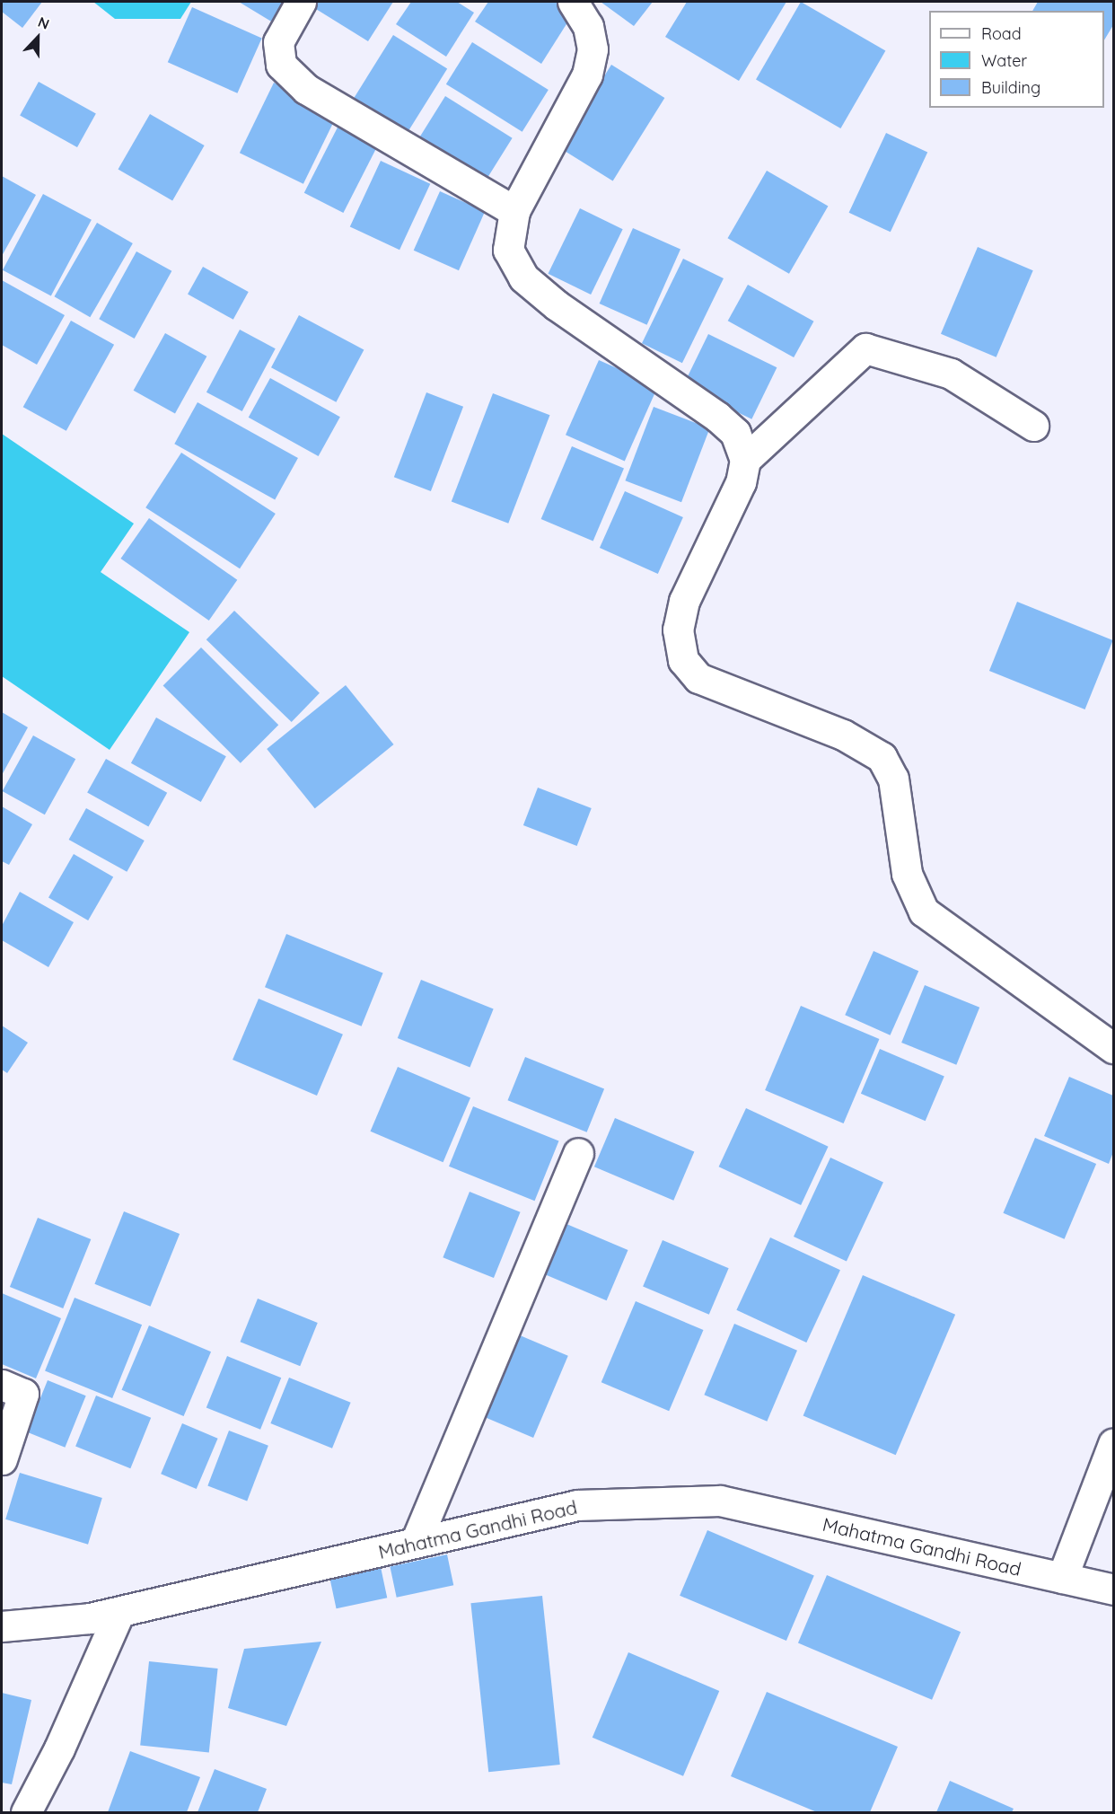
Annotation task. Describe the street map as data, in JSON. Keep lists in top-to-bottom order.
{
  "streets": {
    "street": ["Mahatma Gandhi Road"]
  },
  "legend": ["Road", "Water", "Building"],
  "north": "top"
}
